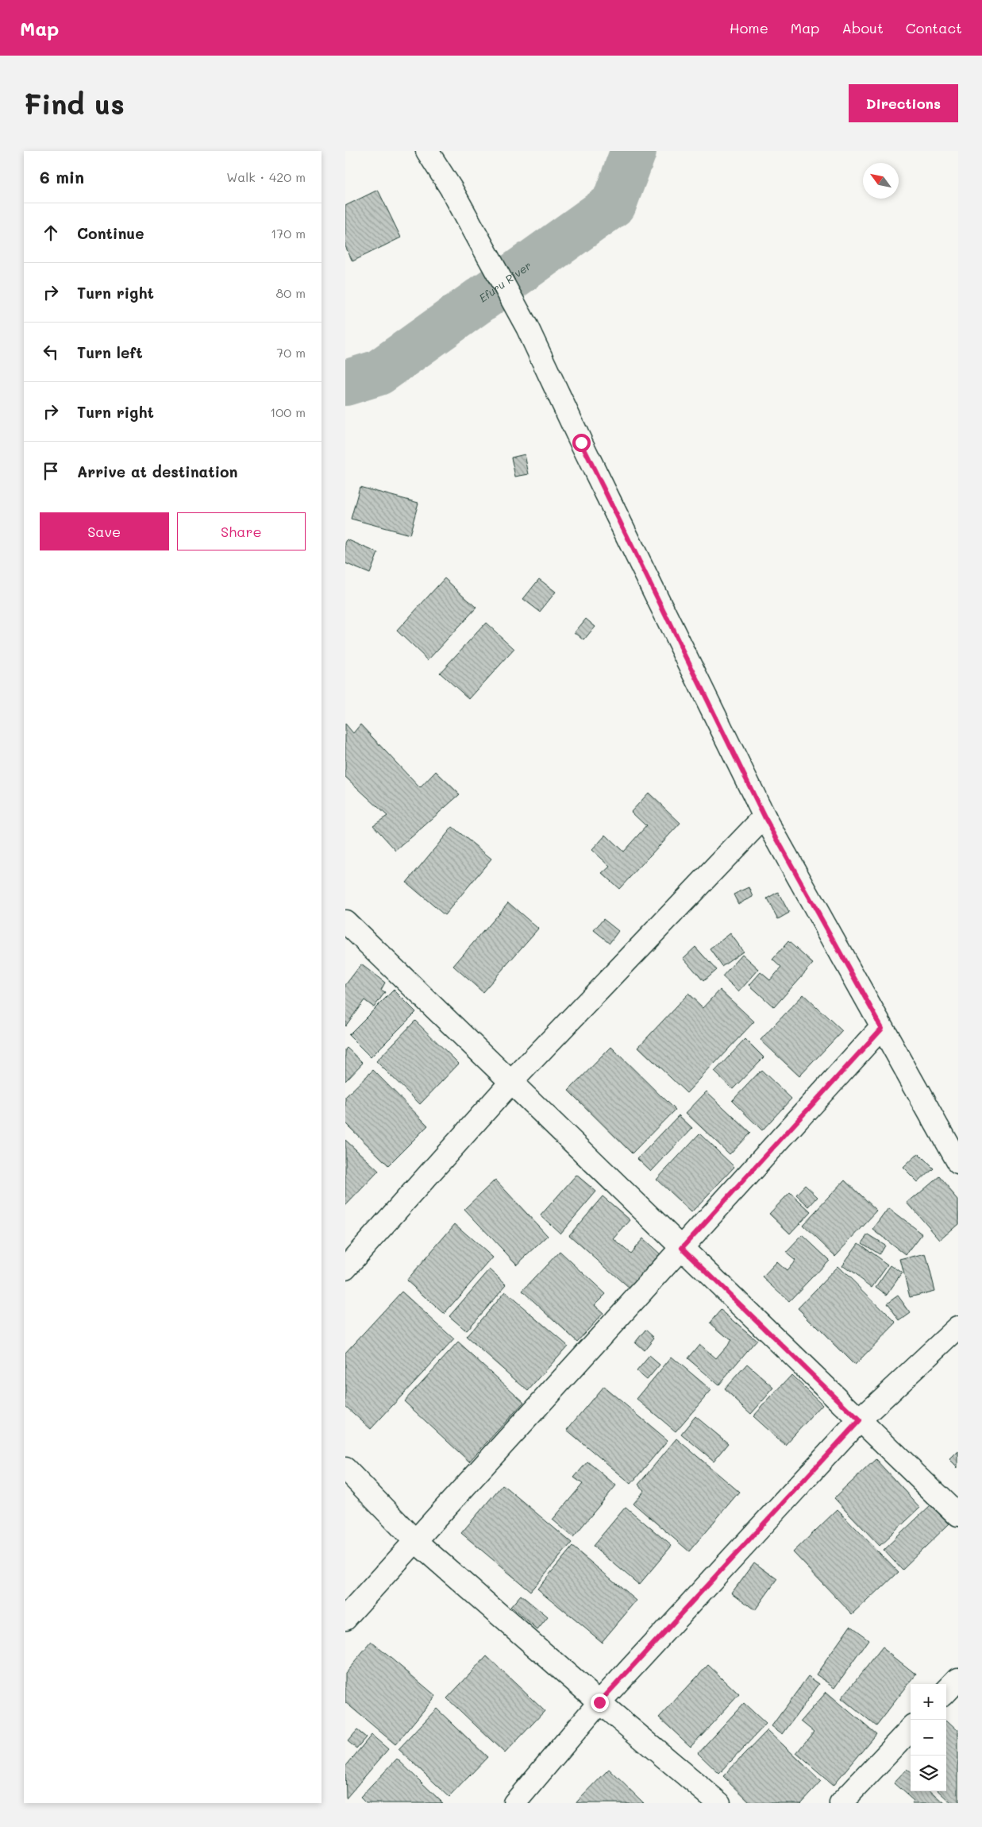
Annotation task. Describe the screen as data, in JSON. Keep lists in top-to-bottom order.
{
  "water": ["Efuru River"],
  "north": "top left",
  "page": {
    "header": "Map",
    "nav": [
      "Home",
      "Map",
      "About",
      "Contact"
    ],
    "buttons": [
      "Directions",
      ["Save", "Share"]
    ],
    "title": "Find us",
    "heading": ["6 min", "Walk · 420 m"],
    "list": [
      ["Continue", "170 m"],
      ["Turn right", "80 m"],
      ["Turn left", "70 m"],
      ["Turn right", "100 m"],
      "Arrive at destination"
    ],
    "map_buttons": ["+", "−"]
  }
}
